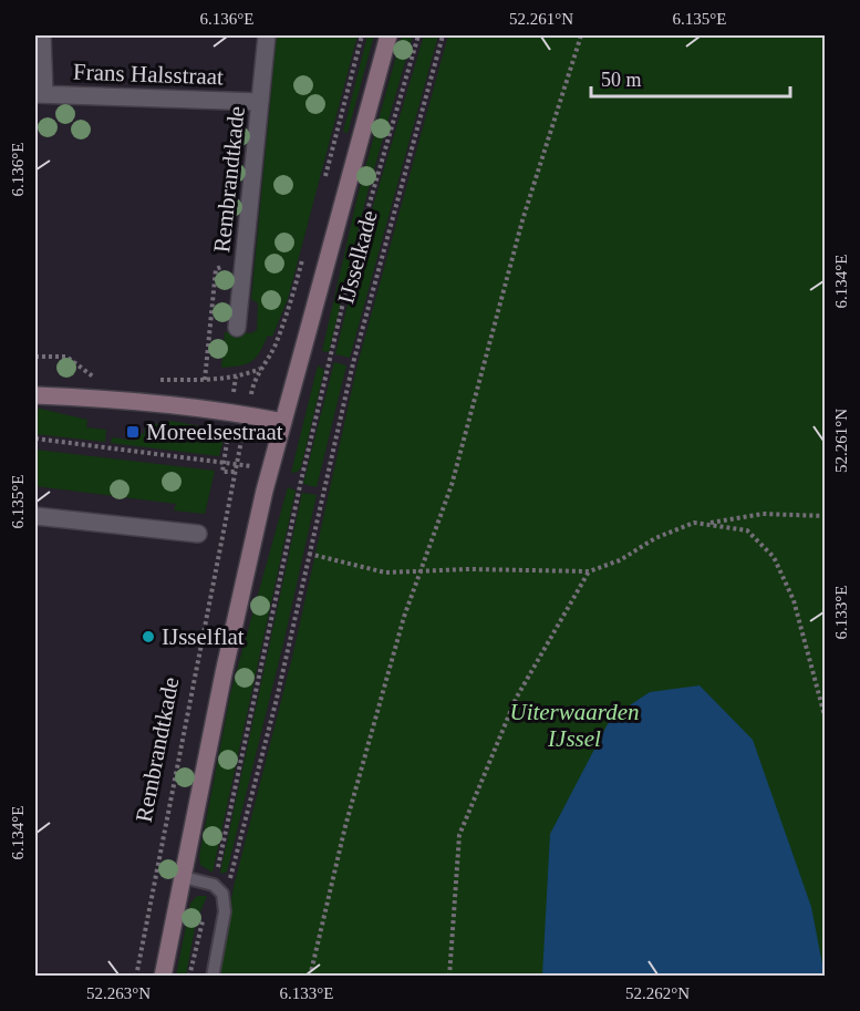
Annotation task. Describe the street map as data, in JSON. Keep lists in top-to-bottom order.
{
  "streets": {
    "street": ["Frans Halsstraat", "Rembrandtkade", "IJsselkade"]
  },
  "crossings": [
    ["Frans Halsstraat", "Rembrandtkade"]
  ],
  "parks": ["Uiterwaarden IJssel"],
  "places": {
    "transit": ["Moreelsestraat"],
    "other": ["IJsselflat"]
  },
  "scale_bar": "50 m",
  "coordinates": [
    "6.136°E",
    "52.261°N",
    "6.135°E",
    "6.134°E",
    "6.133°E",
    "52.263°N",
    "52.262°N"
  ]
}
